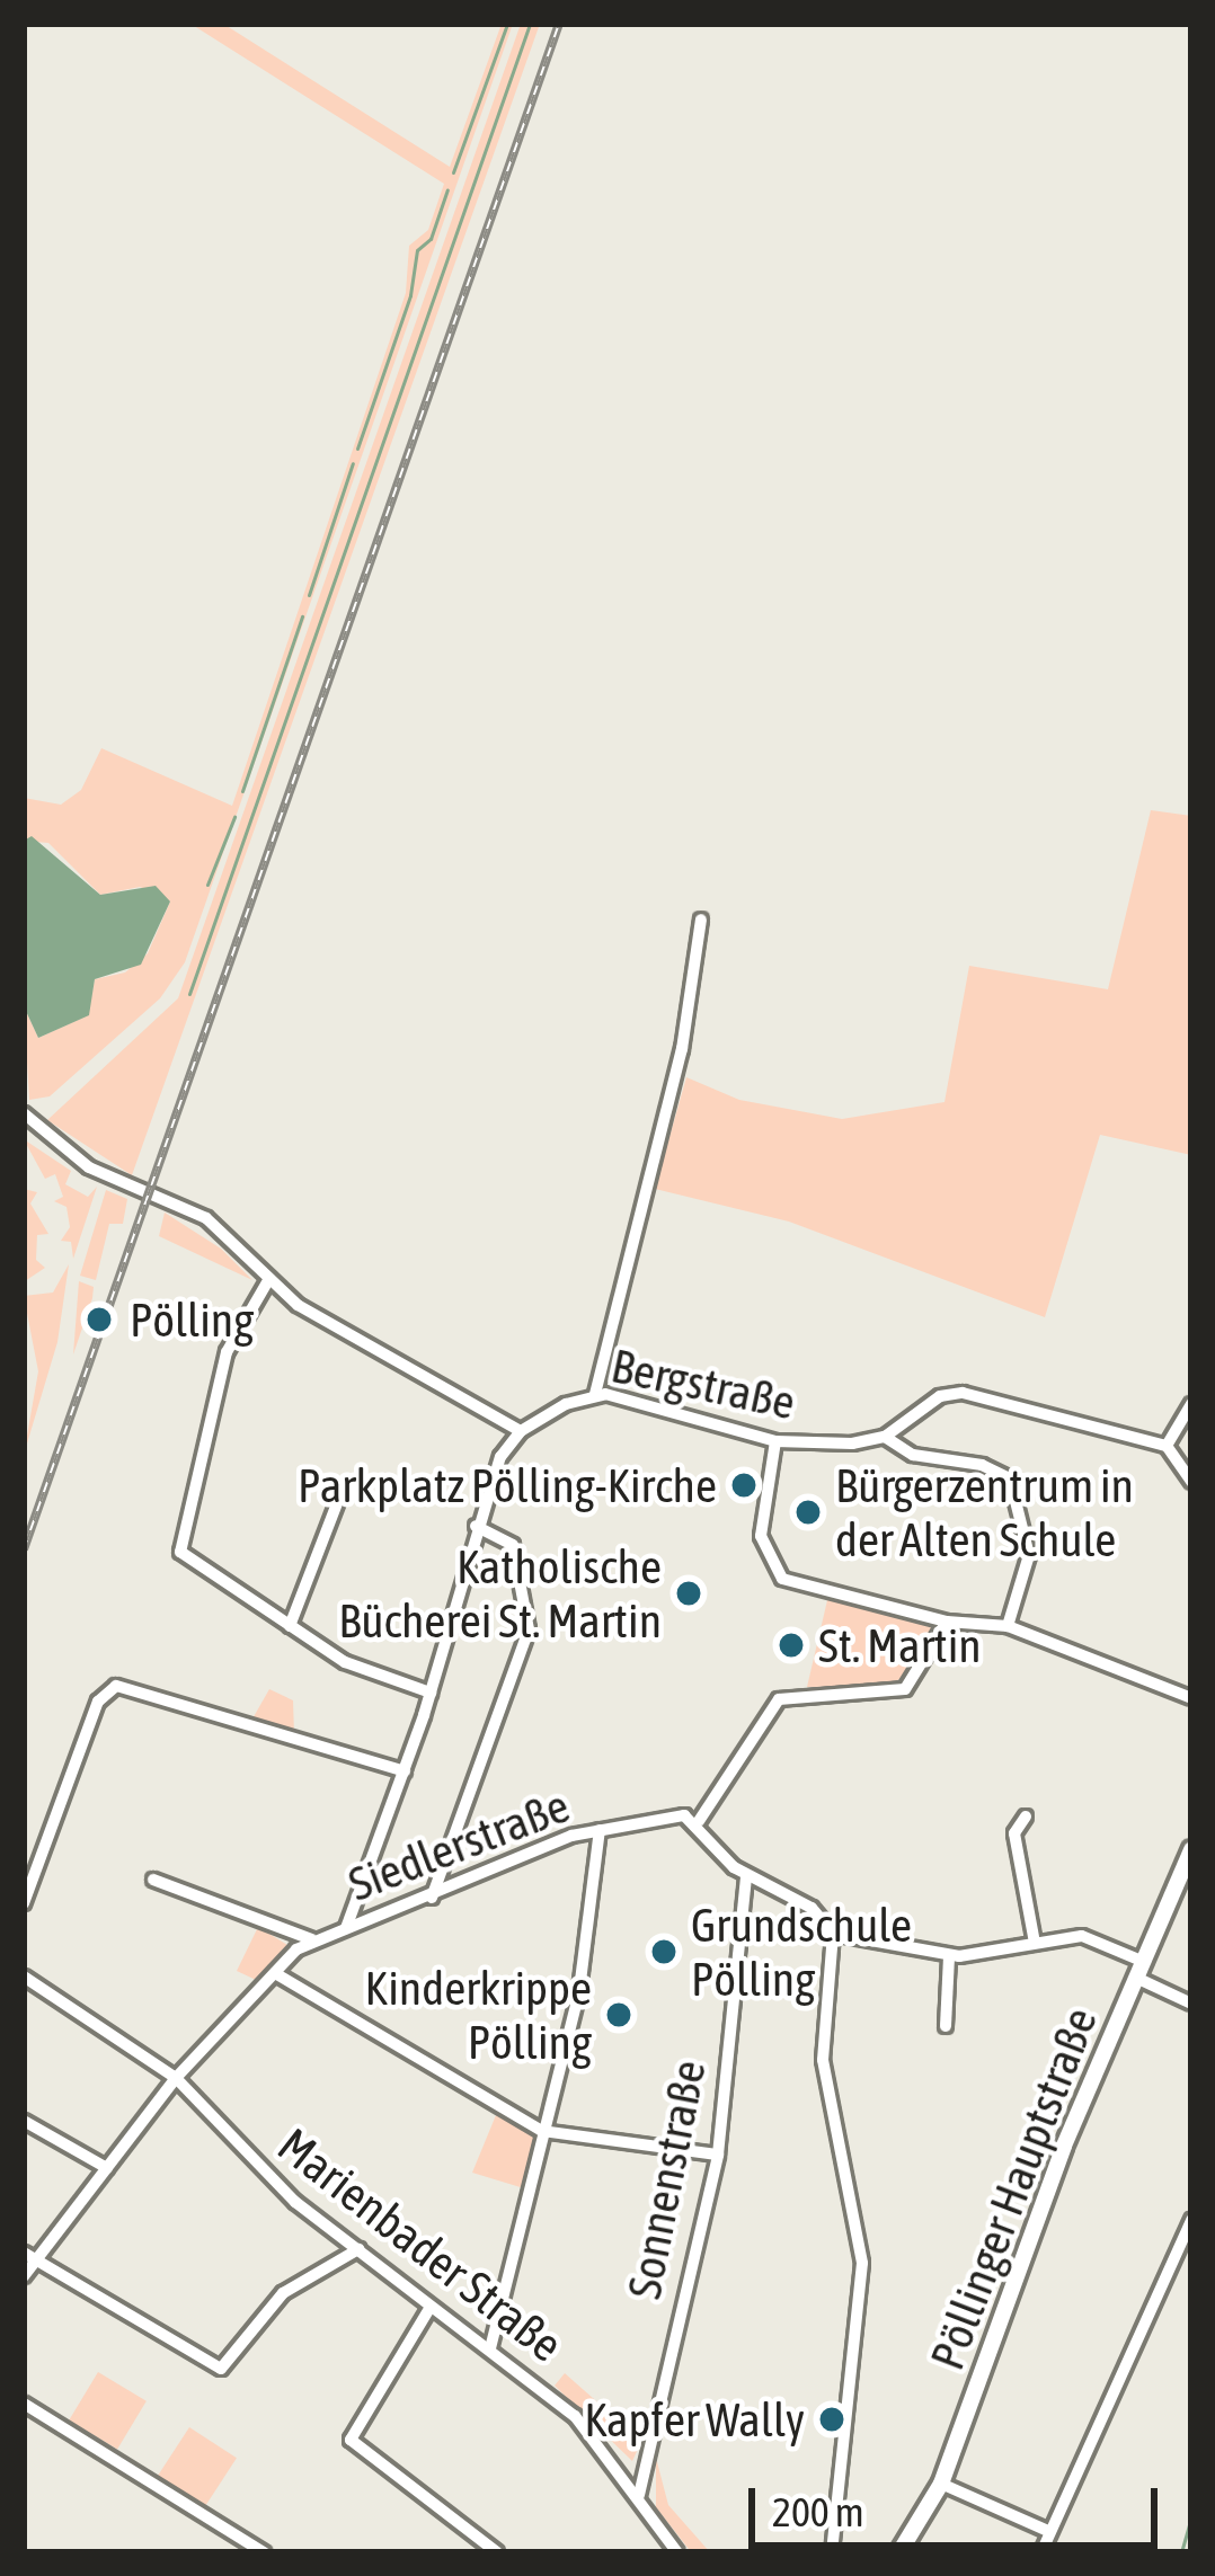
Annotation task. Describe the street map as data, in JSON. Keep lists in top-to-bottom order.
{
  "streets": {
    "street": [
      "Bergstraße",
      "Siedlerstraße",
      "Sonnenstraße",
      "Pöllinger Hauptstraße",
      "Marienbader Straße"
    ]
  },
  "crossings": [
    ["Siedlerstraße", "Marienbader Straße"],
    ["Sonnenstraße", "Marienbader Straße"]
  ],
  "places": [
    "Pölling",
    "Parkplatz Pölling-Kirche",
    "Bürgerzentrum in der Alten Schule",
    "Katholische Bücherei St. Martin",
    "St. Martin",
    "Grundschule Pölling",
    "Kinderkrippe Pölling",
    "Kapfer Wally"
  ],
  "scale_bar": "200 m"
}
